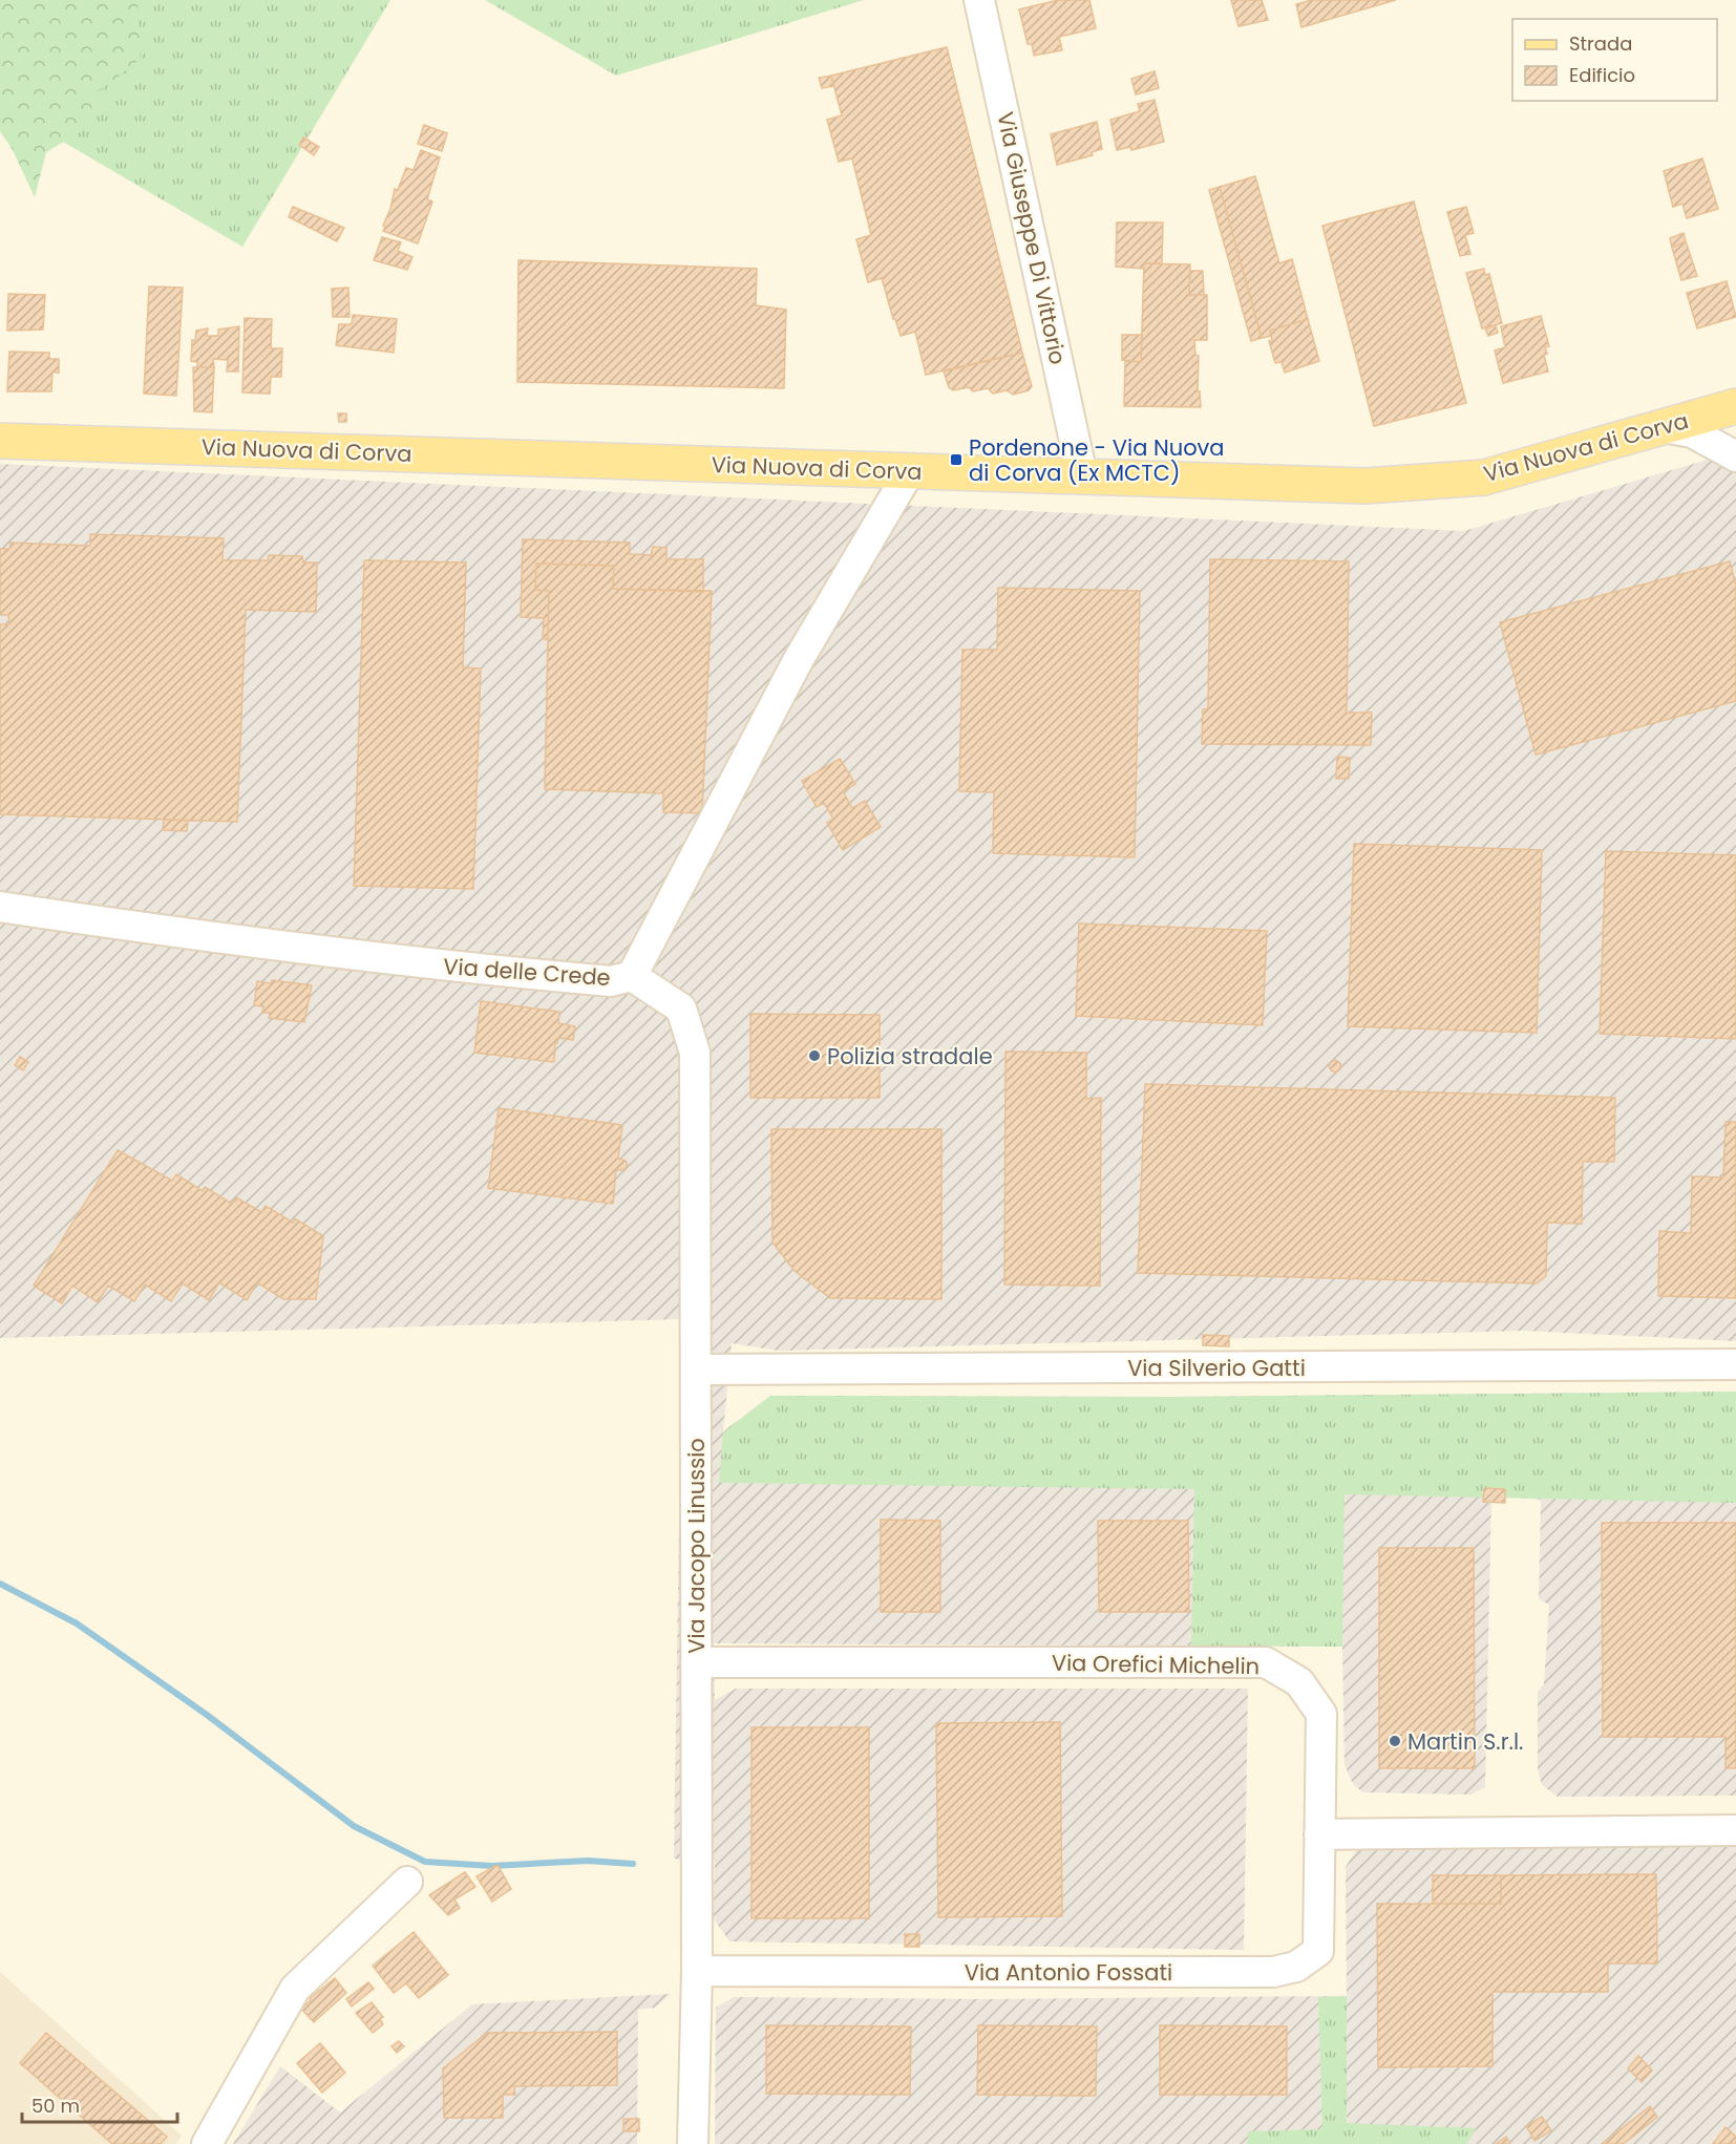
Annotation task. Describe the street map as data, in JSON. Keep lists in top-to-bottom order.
{
  "streets": {
    "main road": ["Via Nuova di Corva"],
    "street": [
      "Via Giuseppe Di Vittorio",
      "Via delle Crede",
      "Via Silverio Gatti",
      "Via Jacopo Linussio",
      "Via Orefici Michelin",
      "Via Antonio Fossati"
    ]
  },
  "crossings": [
    ["Via Giuseppe Di Vittorio", "Via Nuova di Corva"],
    ["Via Nuova di Corva", "Via delle Crede"],
    ["Via delle Crede", "Via Jacopo Linussio"],
    ["Via Silverio Gatti", "Via Jacopo Linussio"],
    ["Via Jacopo Linussio", "Via Orefici Michelin"],
    ["Via Jacopo Linussio", "Via Antonio Fossati"],
    ["Via Orefici Michelin", "Via Antonio Fossati"]
  ],
  "places": {
    "transit": ["Pordenone - Via Nuova di Corva (Ex MCTC)"],
    "other": ["Polizia stradale", "Martin S.r.l."]
  },
  "legend": ["Strada", "Edificio"],
  "scale_bar": "50 m"
}
